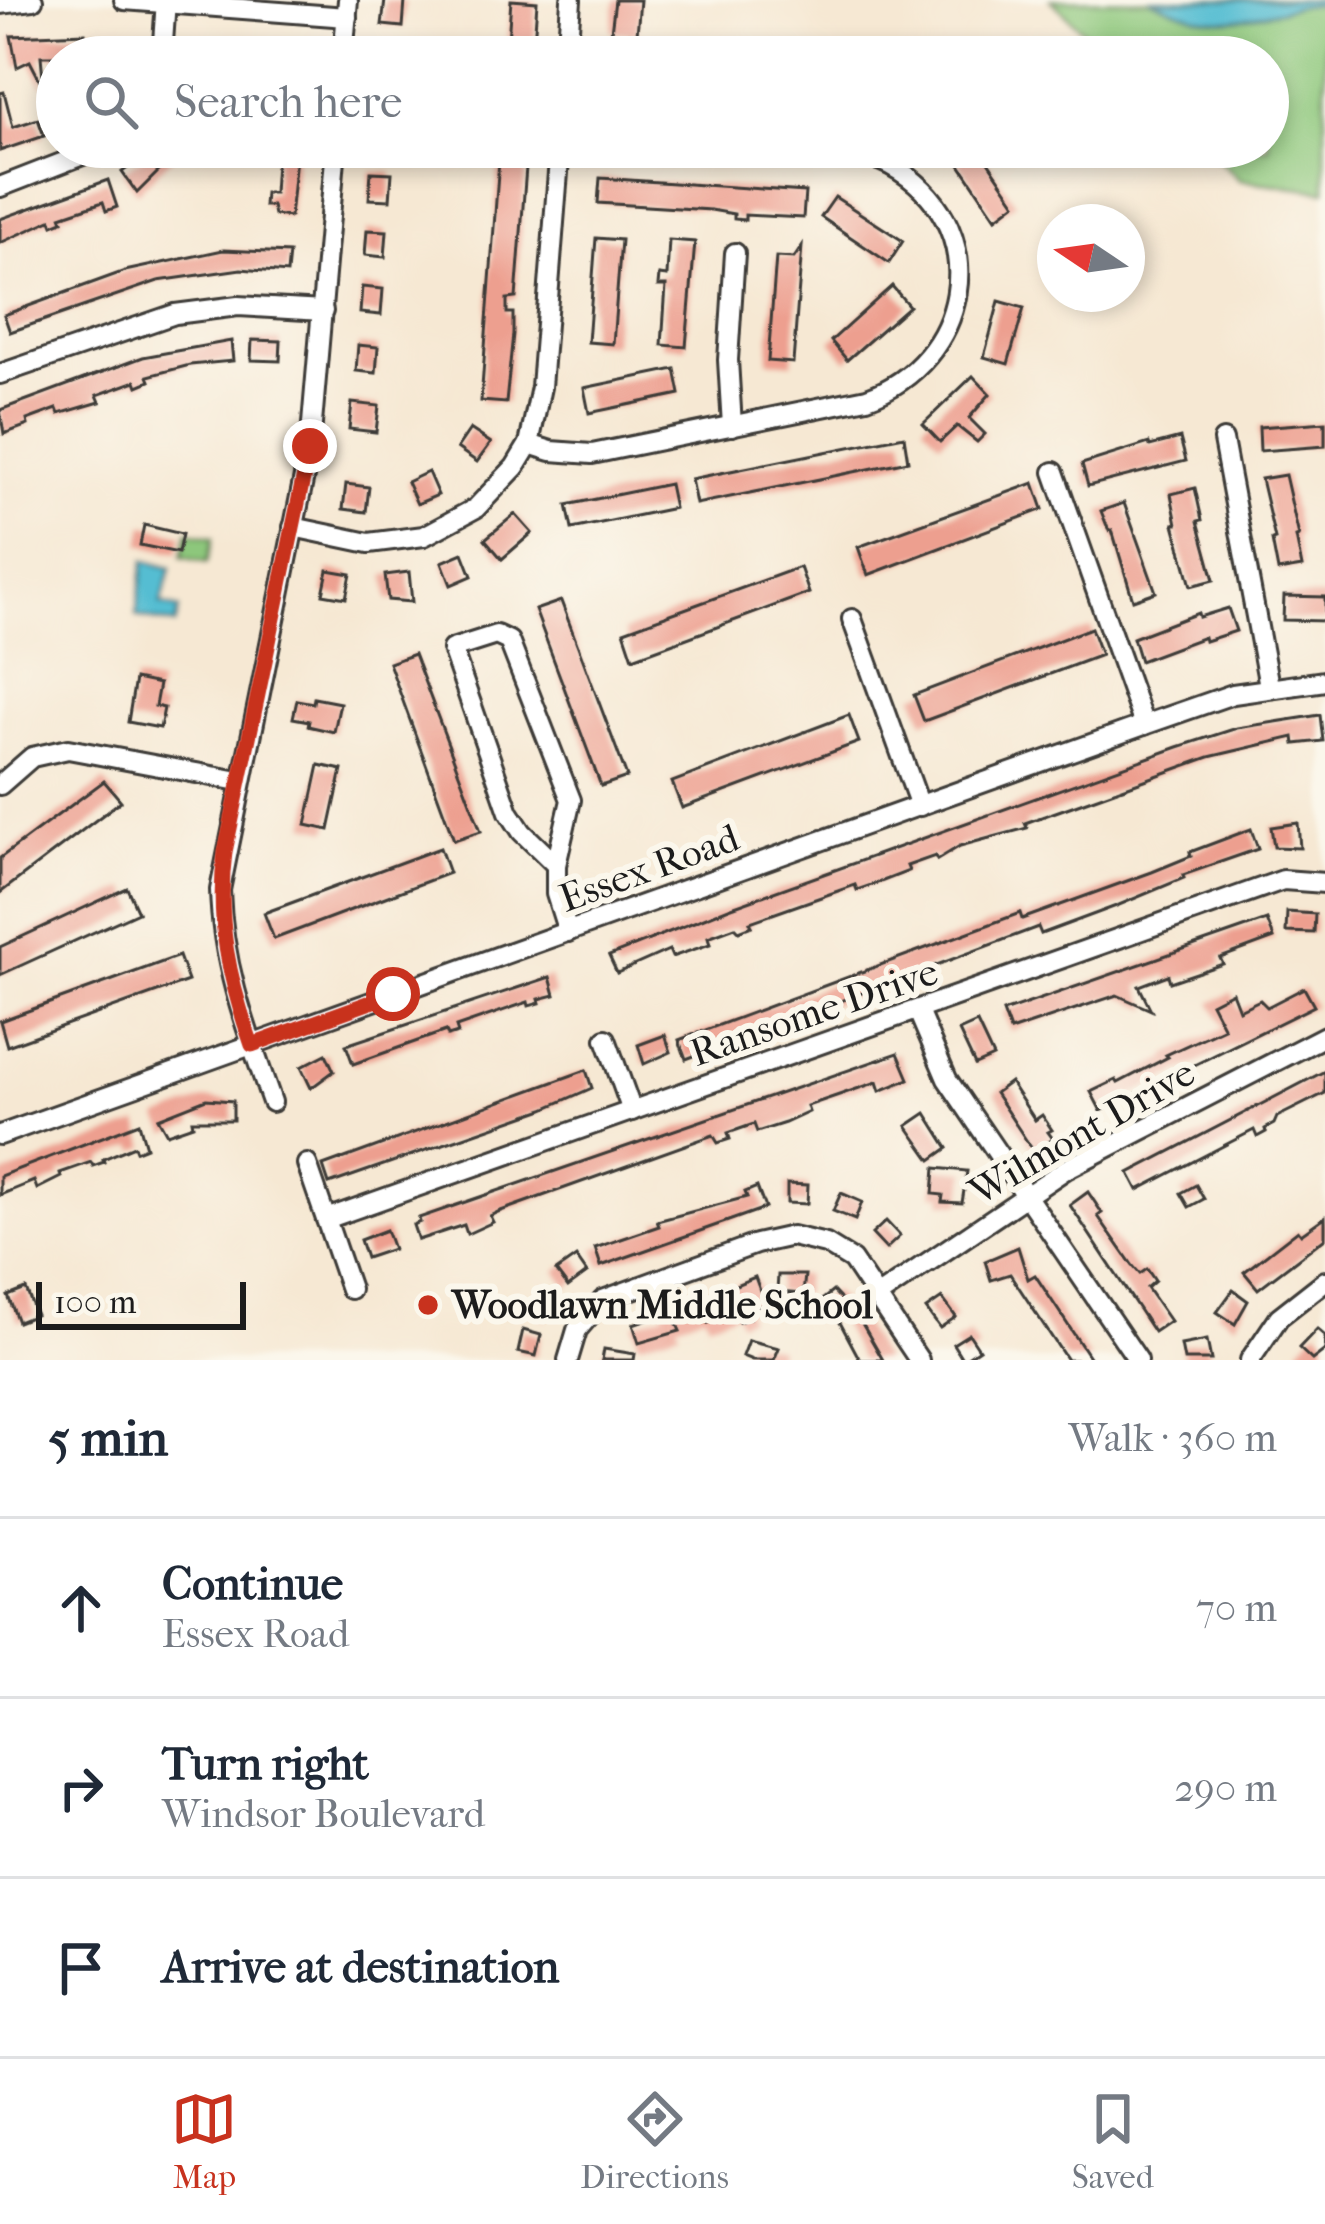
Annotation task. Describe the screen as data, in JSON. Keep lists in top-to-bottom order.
{
  "streets": {
    "street": ["Essex Road", "Ransome Drive", "Wilmont Drive"]
  },
  "places": ["Woodlawn Middle School"],
  "scale_bar": "100 m",
  "north": "left",
  "page": {
    "search": "Search here",
    "scale": "100 m",
    "heading": ["5 min", "Walk · 360 m"],
    "list": [
      ["Continue", "Essex Road", "70 m"],
      ["Turn right", "Windsor Boulevard", "290 m"],
      "Arrive at destination"
    ],
    "nav": ["Map", "Directions", "Saved"]
  }
}
